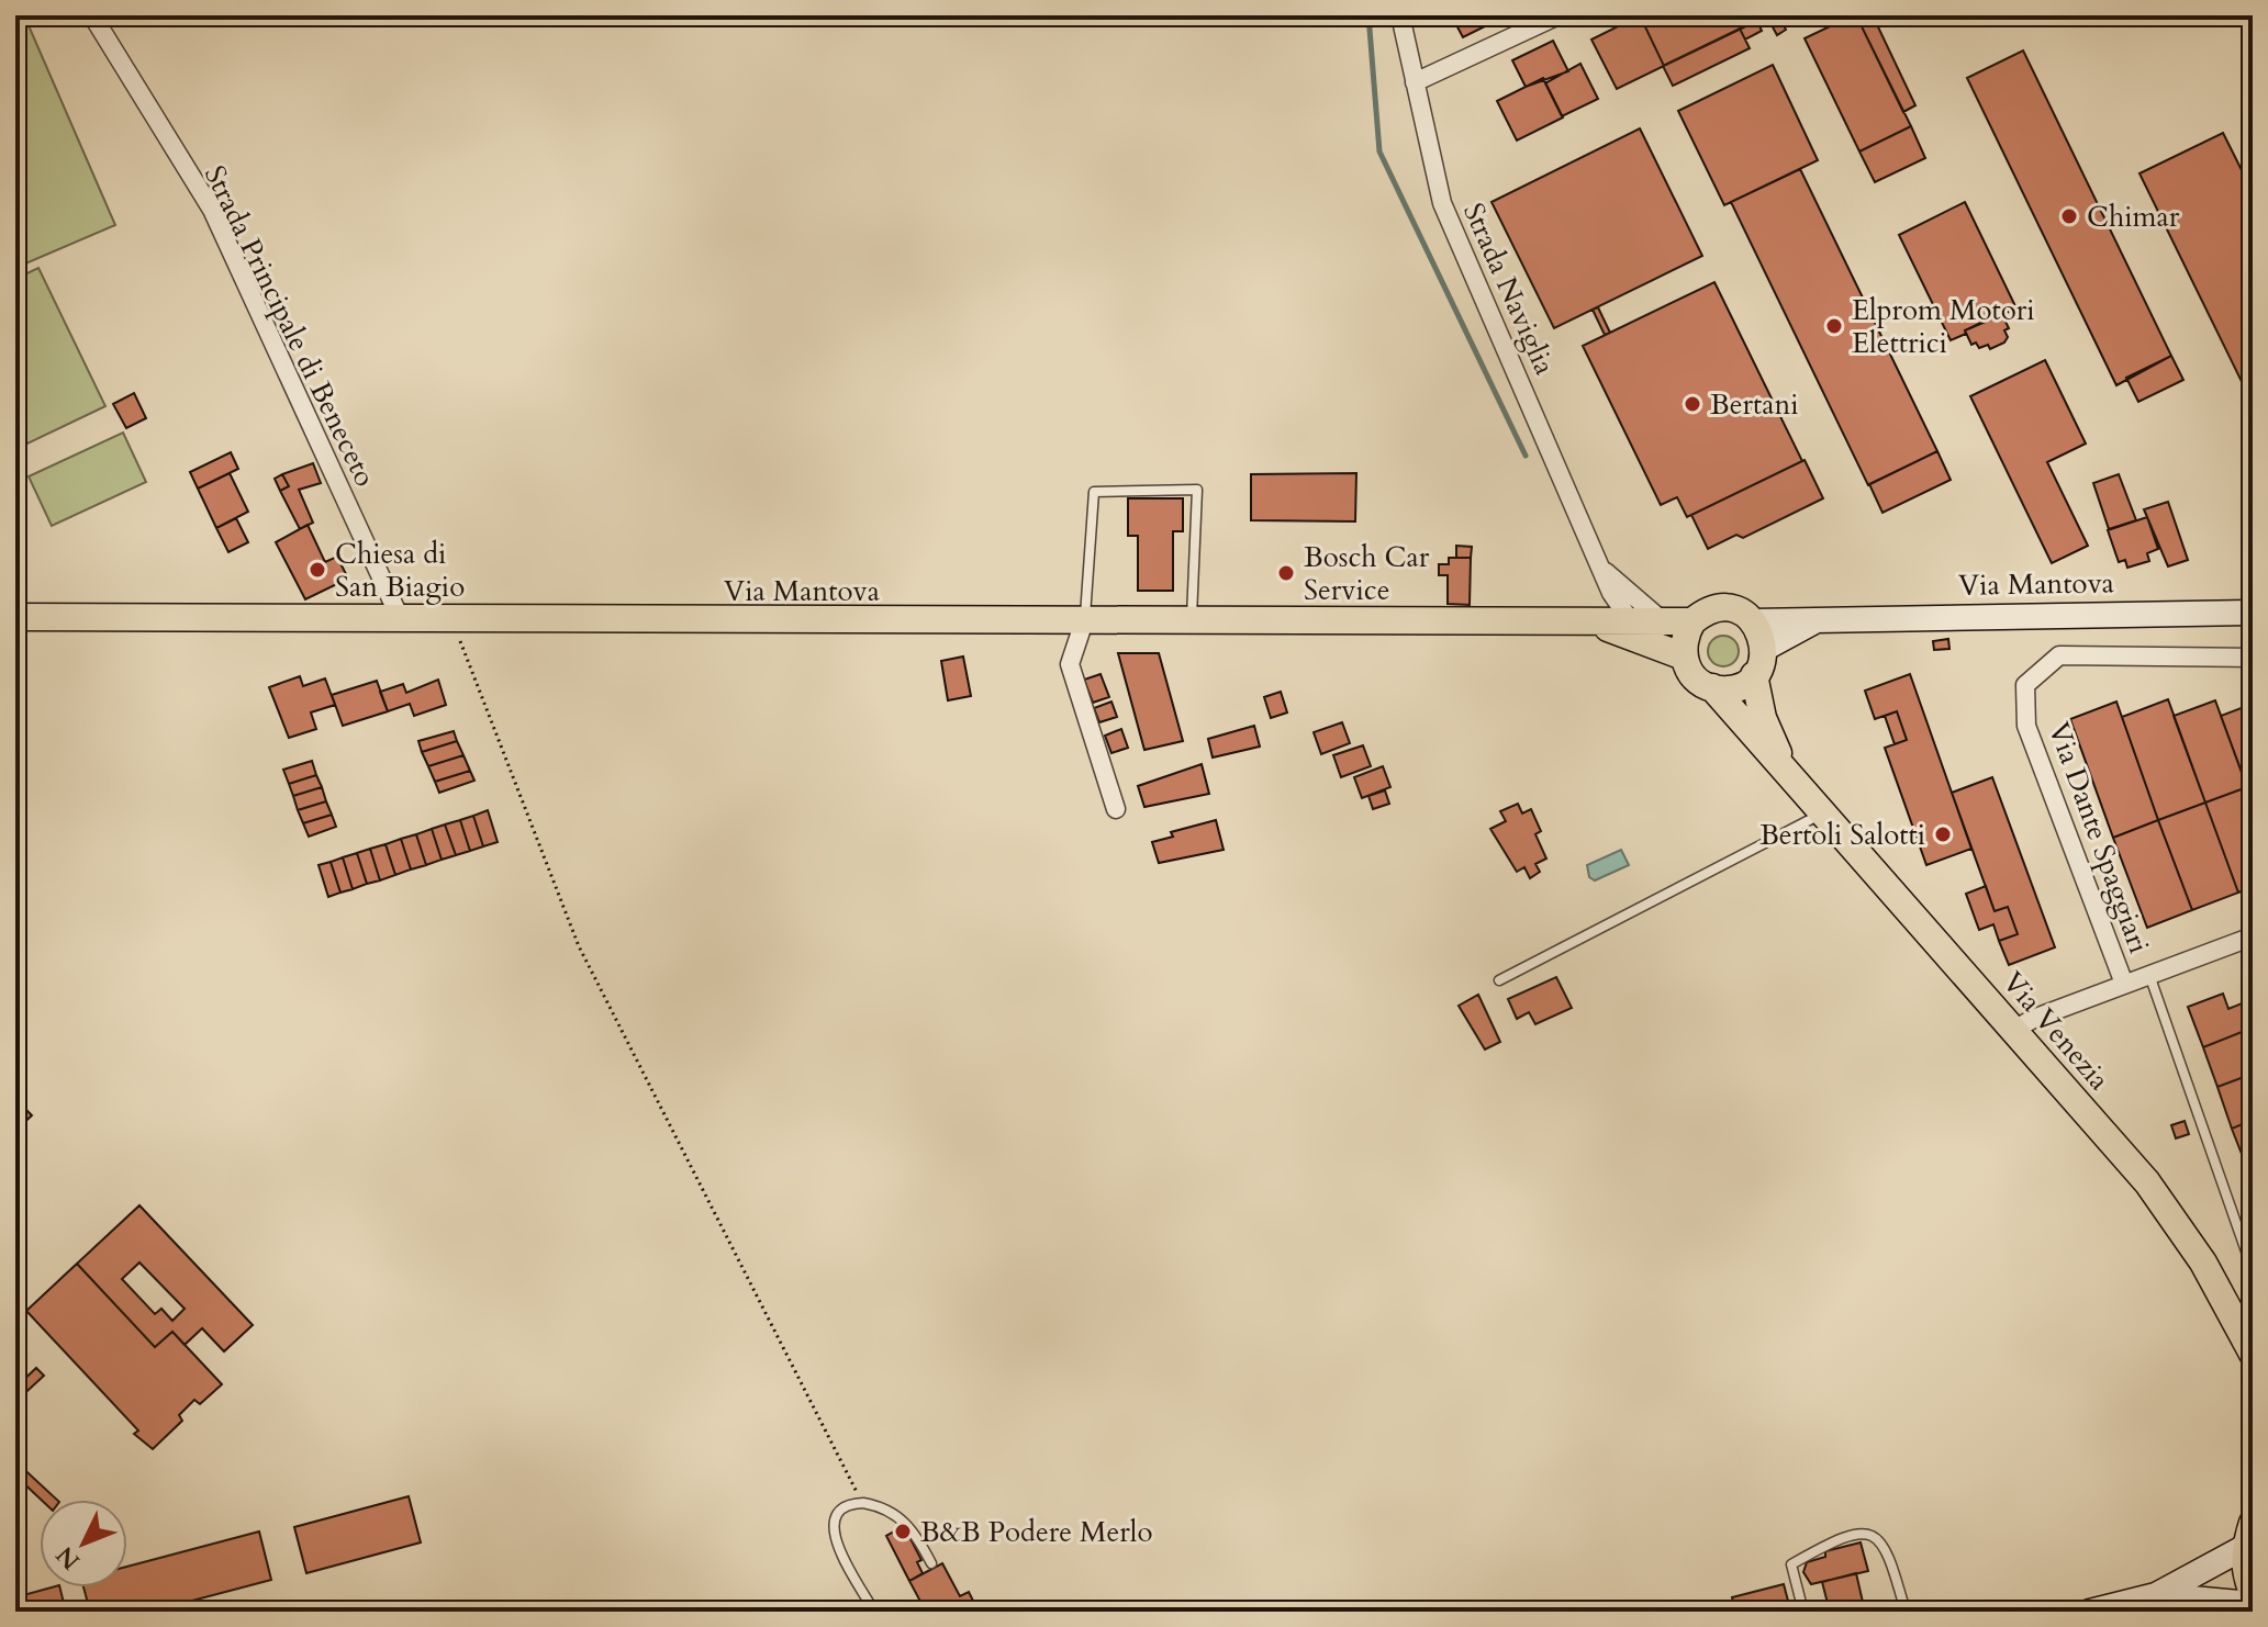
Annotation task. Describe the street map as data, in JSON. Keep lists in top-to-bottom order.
{
  "streets": {
    "main road": ["Via Mantova", "Via Venezia"],
    "street": ["Strada Naviglia", "Strada Principale di Beneceto", "Via Dante Spaggiari"]
  },
  "crossings": [
    ["Strada Naviglia", "Via Mantova"],
    ["Strada Principale di Beneceto", "Via Mantova"],
    ["Via Mantova", "Via Venezia"],
    ["Via Dante Spaggiari", "Via Venezia"]
  ],
  "places": [
    "Chimar",
    "Elprom Motori Elettrici",
    "Bertani",
    "Chiesa di San Biagio",
    "Bosch Car Service",
    "Bertoli Salotti",
    "B&B Podere Merlo"
  ],
  "north": "bottom left"
}
